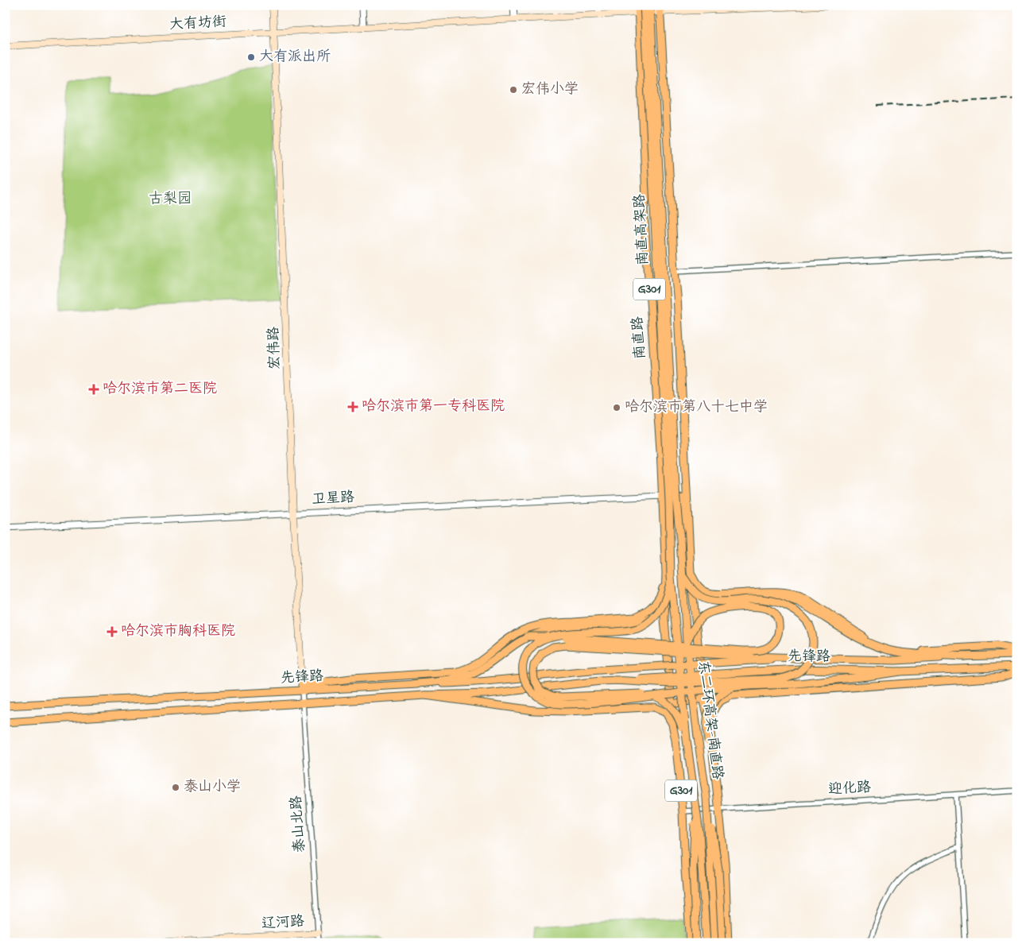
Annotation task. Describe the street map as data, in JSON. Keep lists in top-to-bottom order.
{
  "streets": {
    "main road": [
      "大有坊街",
      "南直高架路",
      "G301",
      "南直路",
      "宏伟路",
      "先锋路",
      "东二环高架-南直路",
      "辽河路"
    ],
    "street": ["卫星路", "迎化路", "泰山北路"]
  },
  "crossings": [
    ["大有坊街", "G301"],
    ["大有坊街", "南直路"],
    ["大有坊街", "宏伟路"],
    ["南直高架路", "东二环高架-南直路"],
    ["G301", "迎化路"],
    ["南直路", "卫星路"],
    ["南直路", "东二环高架-南直路"],
    ["宏伟路", "卫星路"],
    ["宏伟路", "先锋路"],
    ["宏伟路", "泰山北路"],
    ["先锋路", "泰山北路"],
    ["泰山北路", "辽河路"]
  ],
  "parks": ["古梨园"],
  "places": {
    "other": [
      "大有派出所",
      "宏伟小学",
      "哈尔滨市第八十七中学",
      "泰山小学"
    ],
    "health": ["哈尔滨市第二医院", "哈尔滨市第一专科医院", "哈尔滨市胸科医院"]
  }
}
